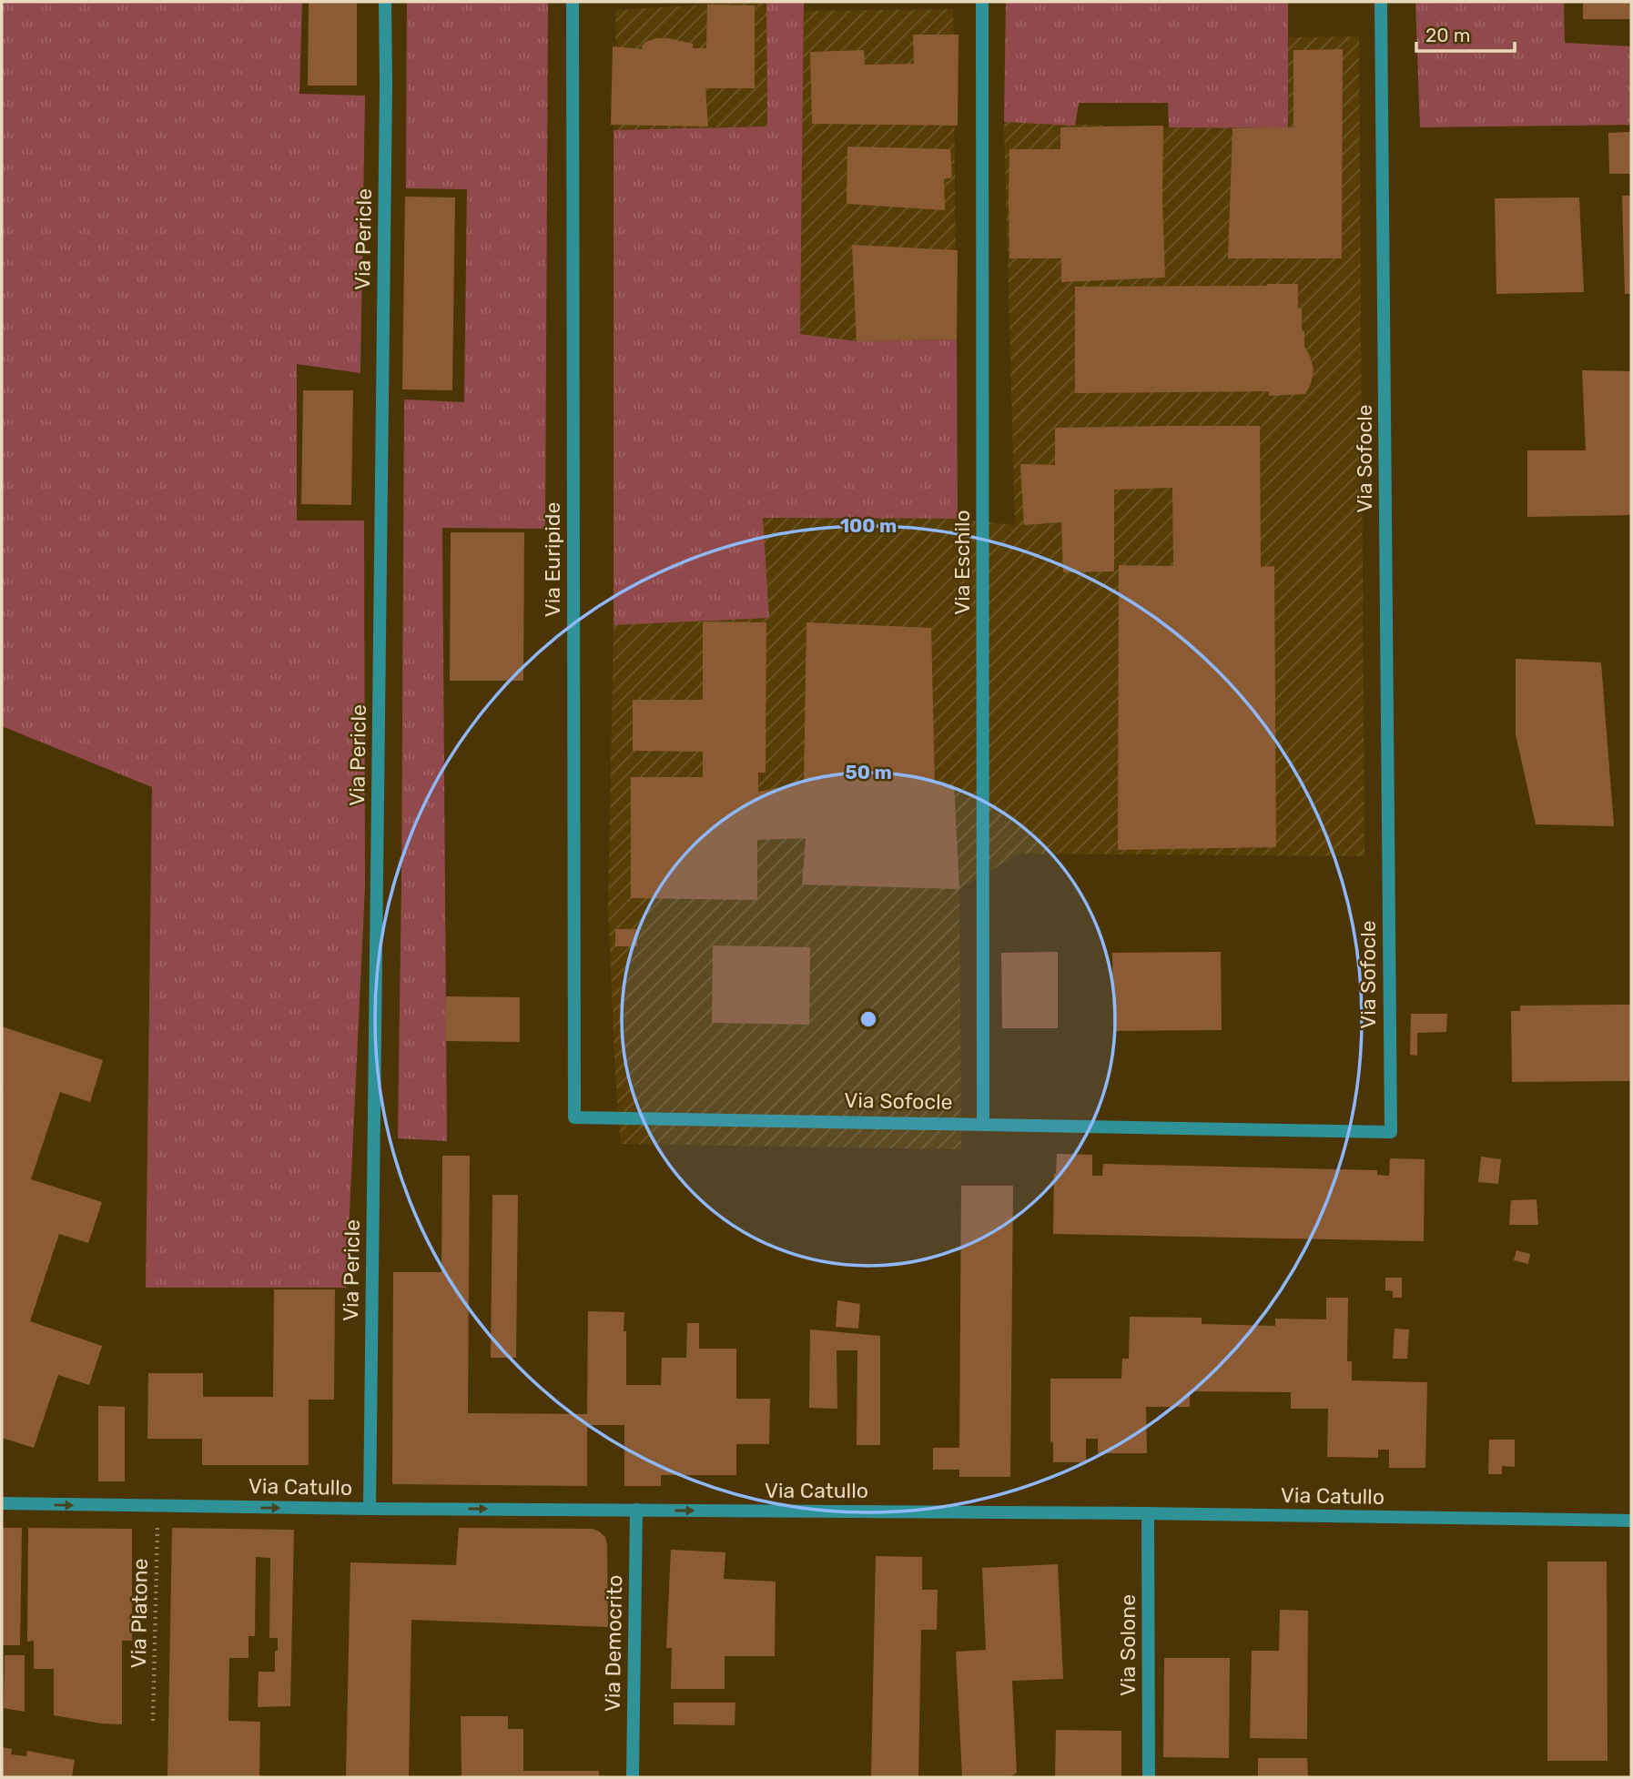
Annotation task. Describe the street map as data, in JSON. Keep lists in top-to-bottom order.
{
  "streets": {
    "street": [
      "Via Pericle",
      "Via Sofocle",
      "Via Euripide",
      "Via Eschilo",
      "Via Catullo",
      "Via Democrito",
      "Via Solone"
    ],
    "path": ["Via Platone"]
  },
  "crossings": [
    ["Via Pericle", "Via Catullo"],
    ["Via Sofocle", "Via Euripide"],
    ["Via Sofocle", "Via Eschilo"],
    ["Via Catullo", "Via Platone"],
    ["Via Catullo", "Via Democrito"],
    ["Via Catullo", "Via Solone"]
  ],
  "one_way": ["Via Catullo"],
  "scale_bar": "20 m",
  "rings": ["100 m", "50 m"]
}
